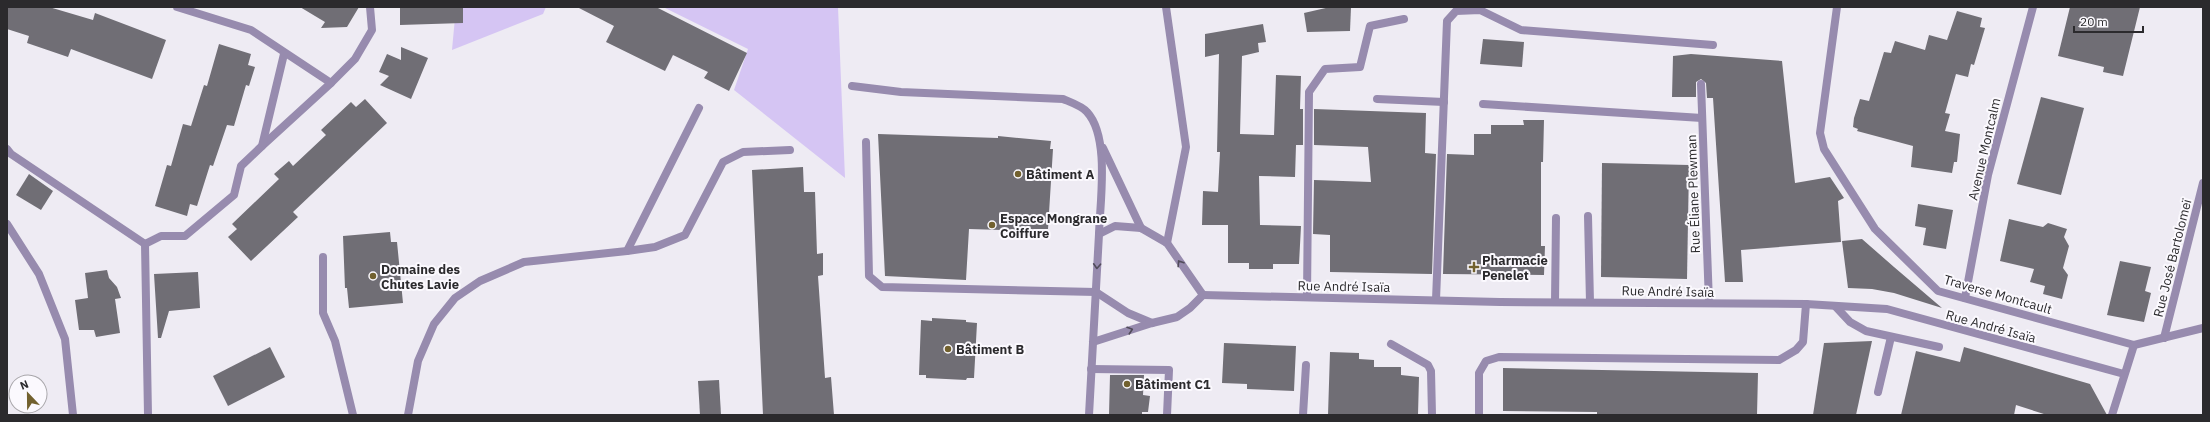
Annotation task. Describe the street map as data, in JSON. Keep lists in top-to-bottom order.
{
  "streets": {
    "street": [
      "Avenue Montcalm",
      "Rue Éliane Plewman",
      "Rue José Bartolomeï",
      "Rue André Isaïa",
      "Traverse Montcault"
    ]
  },
  "crossings": [
    ["Avenue Montcalm", "Traverse Montcault"],
    ["Rue Éliane Plewman", "Rue André Isaïa"]
  ],
  "places": {
    "other": [
      "Bâtiment A",
      "Espace Mongrane Coiffure",
      "Domaine des Chutes Lavie",
      "Bâtiment B",
      "Bâtiment C1"
    ],
    "health": ["Pharmacie Penelet"]
  },
  "scale_bar": "20 m",
  "north": "top"
}
